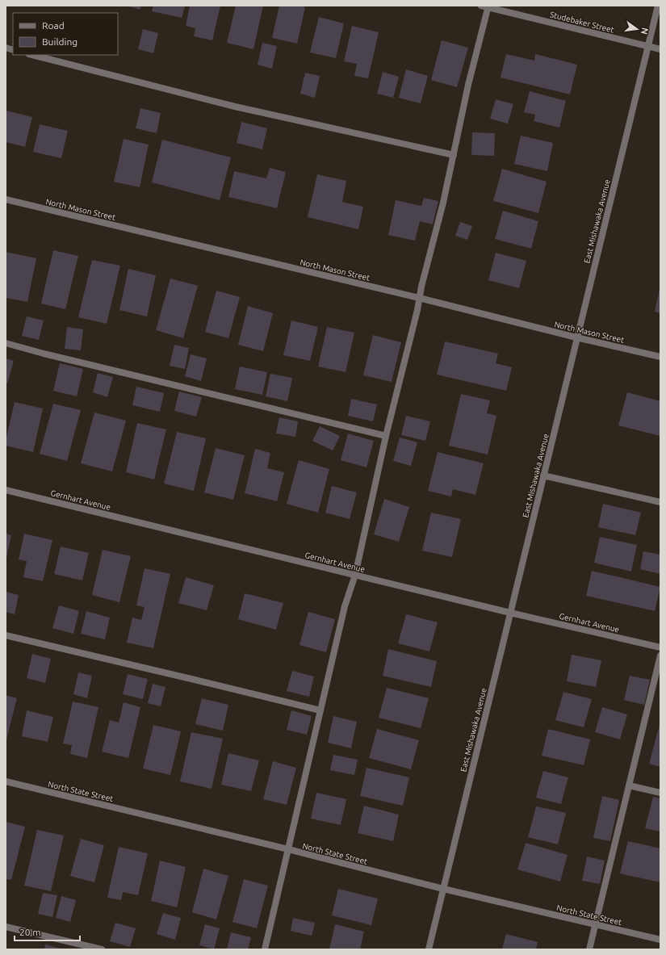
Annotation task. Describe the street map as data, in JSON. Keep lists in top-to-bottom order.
{
  "streets": {
    "street": [
      "Studebaker Street",
      "North Mason Street",
      "East Mishawaka Avenue",
      "Gernhart Avenue",
      "North State Street"
    ]
  },
  "crossings": [
    ["Studebaker Street", "East Mishawaka Avenue"],
    ["North Mason Street", "East Mishawaka Avenue"],
    ["East Mishawaka Avenue", "Gernhart Avenue"],
    ["East Mishawaka Avenue", "North State Street"]
  ],
  "legend": ["Road", "Building"],
  "scale_bar": "20 m",
  "north": "right"
}
